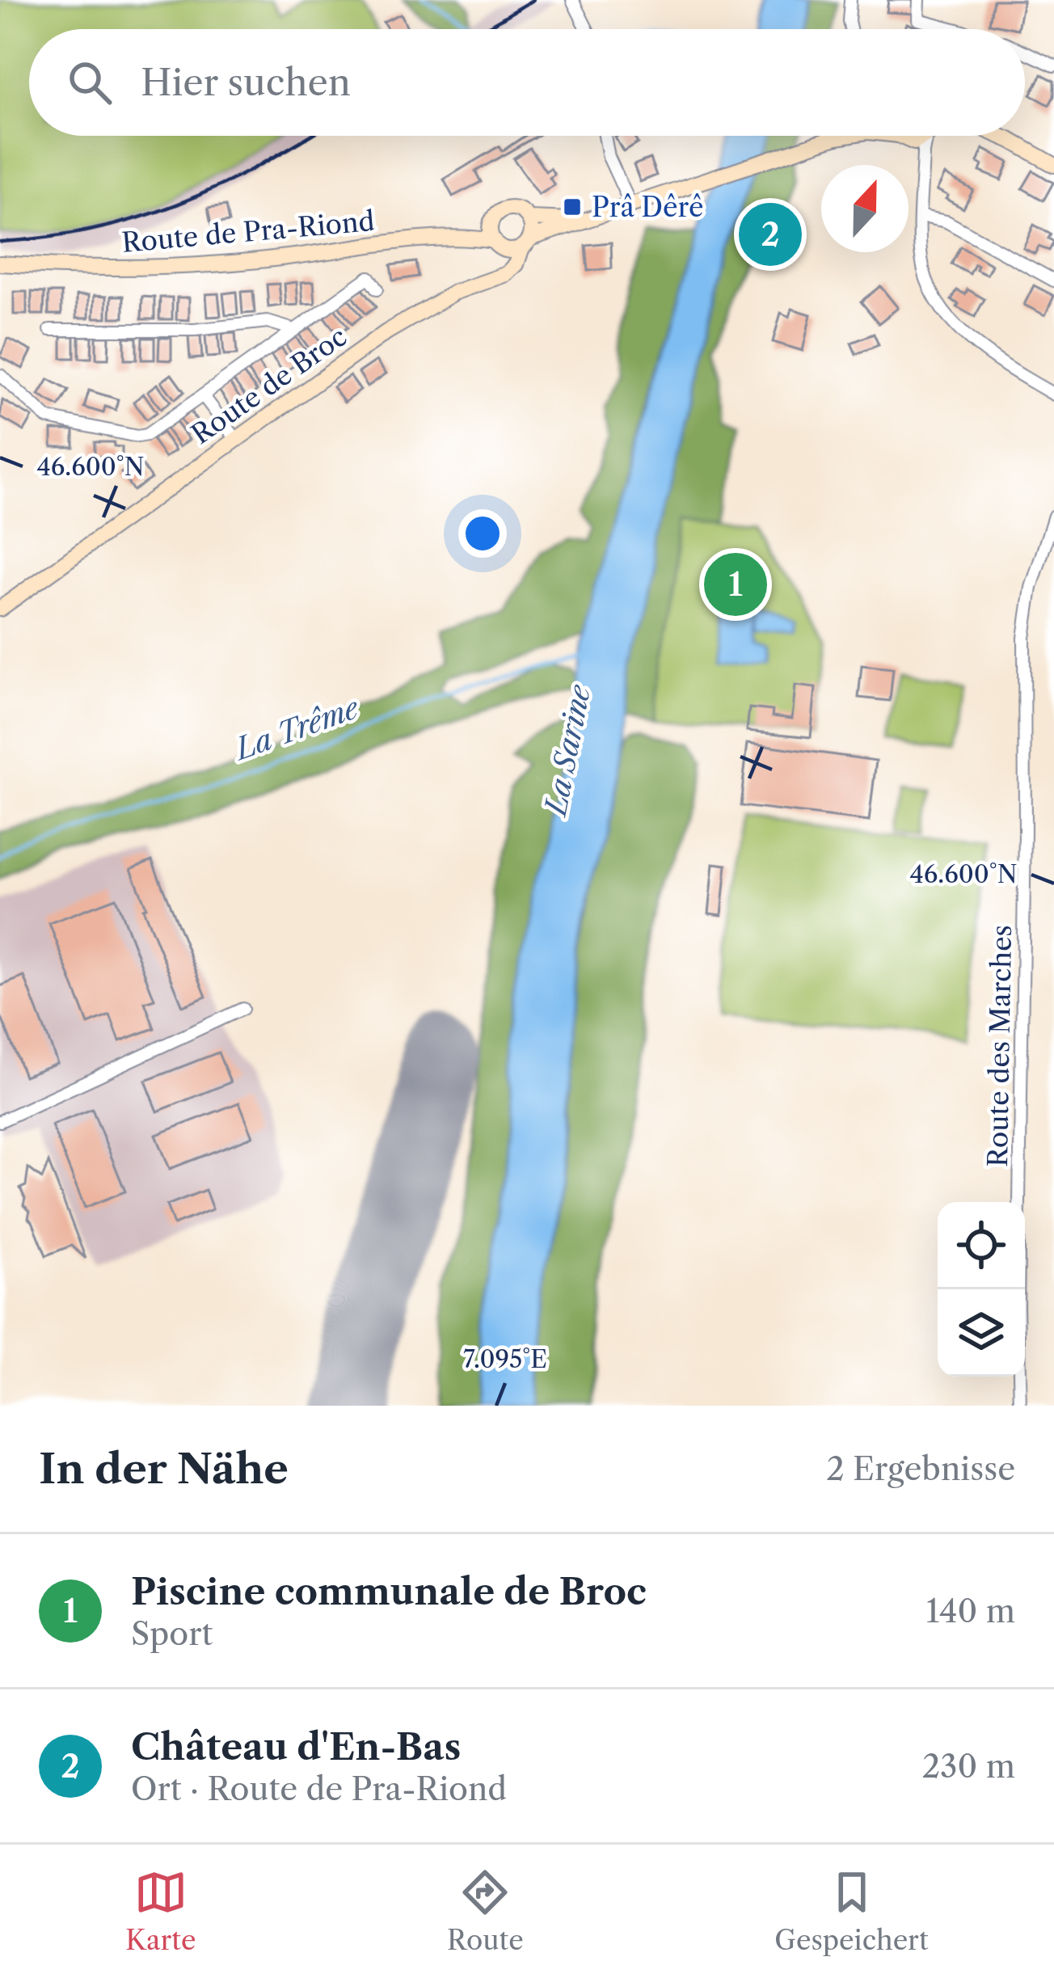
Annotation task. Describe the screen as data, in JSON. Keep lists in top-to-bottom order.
{
  "streets": {
    "main road": ["Route de Pra-Riond", "Route de Broc"],
    "street": ["Route des Marches"]
  },
  "crossings": [
    ["Route de Pra-Riond", "Route de Broc"]
  ],
  "water": ["La Trême", "La Sarine"],
  "places": {
    "transit": ["Prâ Dêrê"]
  },
  "north": "top",
  "page": {
    "search": "Hier suchen",
    "pins": ["2", "1"],
    "heading": ["In der Nähe", "2 Ergebnisse"],
    "list": [
      {
        "mark": "1",
        "name": "Piscine communale de Broc",
        "note": "Sport",
        "value": "140 m"
      },
      {
        "mark": "2",
        "name": "Château d'En-Bas",
        "note": "Ort · Route de Pra-Riond",
        "value": "230 m"
      }
    ],
    "nav": ["Karte", "Route", "Gespeichert"]
  },
  "coordinates": ["46.600°N", "7.095°E"]
}
